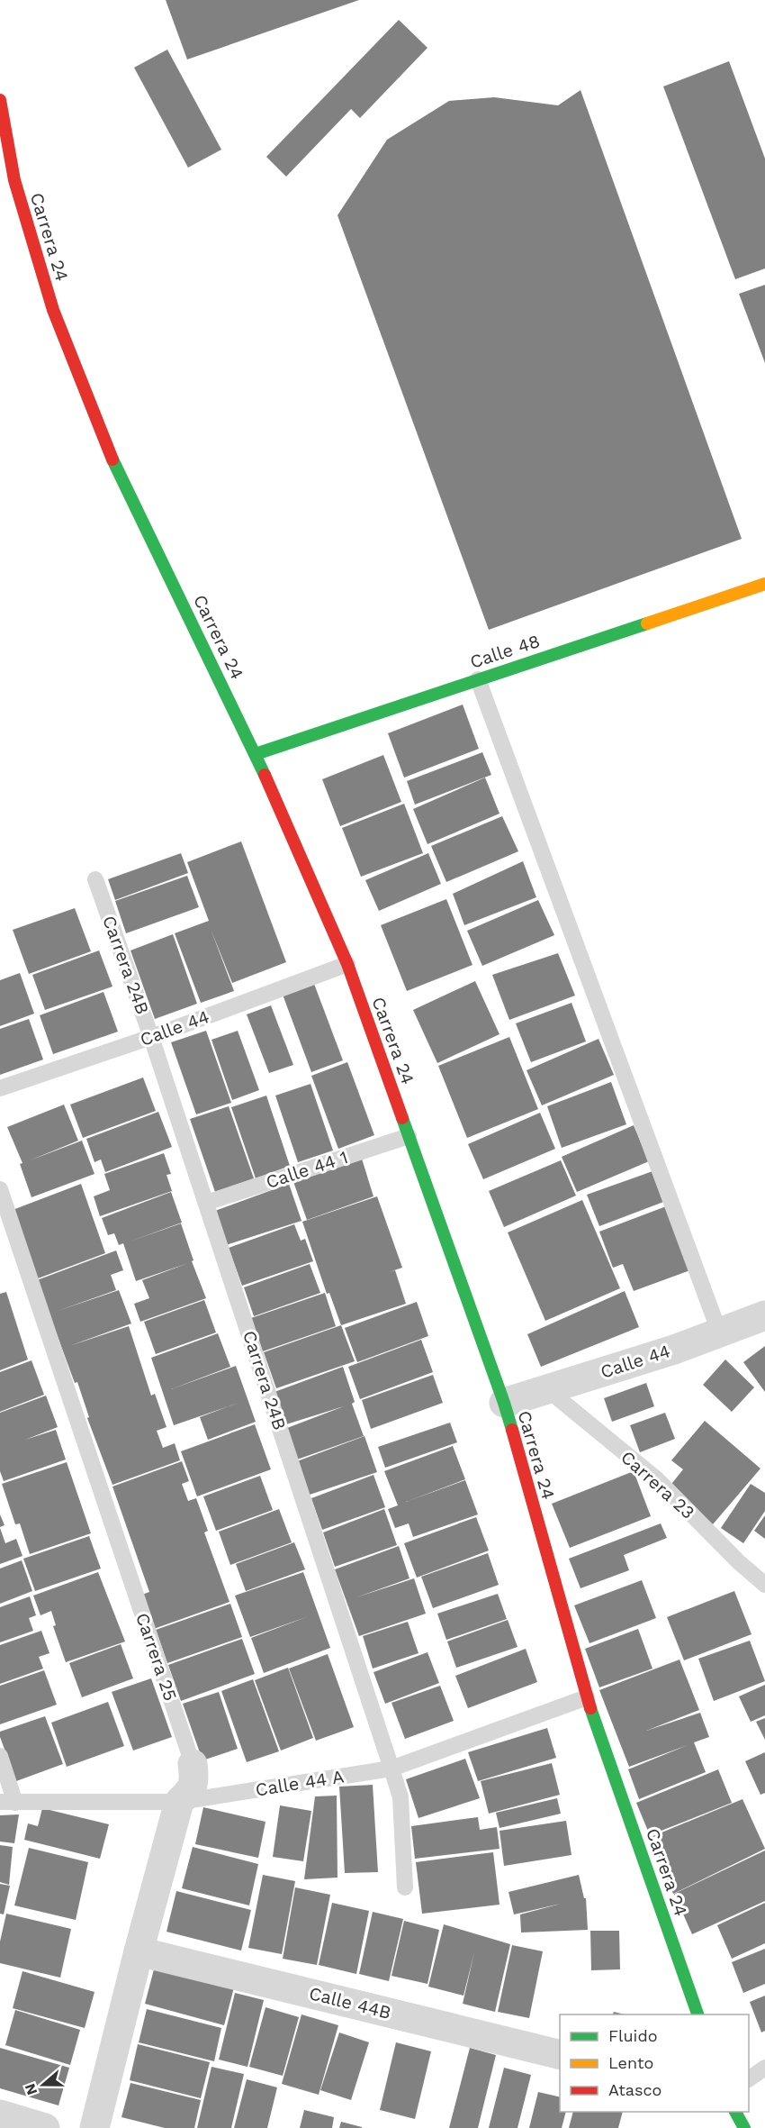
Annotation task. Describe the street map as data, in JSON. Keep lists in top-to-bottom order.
{
  "streets": {
    "street": [
      "Carrera 24",
      "Calle 48",
      "Calle 44",
      "Carrera 25",
      "Calle 44B"
    ],
    "lane": [
      "Carrera 24B",
      "Calle 44 1",
      "Carrera 23",
      "Calle 44 A"
    ]
  },
  "crossings": [
    ["Carrera 24", "Calle 48"],
    ["Carrera 24", "Calle 44"],
    ["Carrera 24", "Calle 44 1"],
    ["Carrera 24", "Calle 44 A"],
    ["Carrera 24B", "Calle 44"],
    ["Carrera 24B", "Calle 44 1"],
    ["Carrera 24B", "Calle 44 A"],
    ["Calle 44", "Carrera 23"],
    ["Carrera 25", "Calle 44 A"],
    ["Carrera 25", "Calle 44B"]
  ],
  "legend": ["Fluido", "Lento", "Atasco"],
  "north": "left"
}
